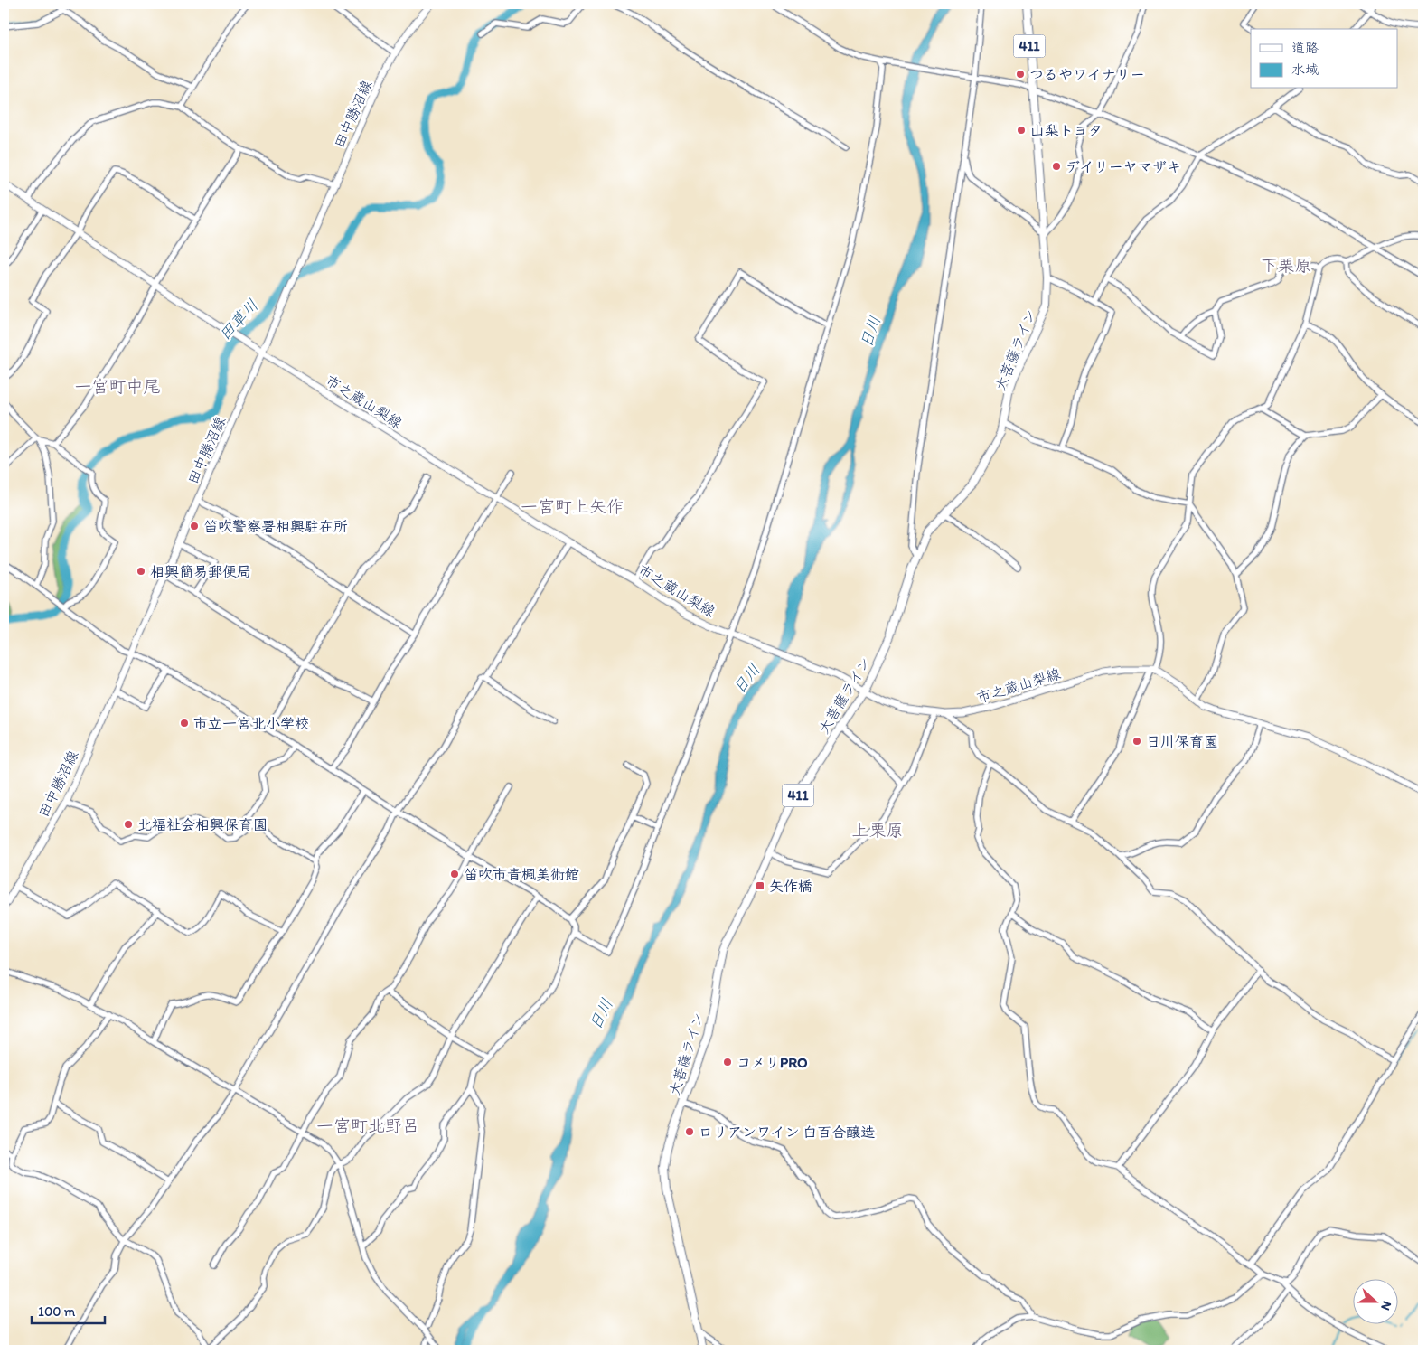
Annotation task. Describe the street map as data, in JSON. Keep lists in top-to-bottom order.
{
  "streets": {
    "highway": ["411", "大菩薩ライン"],
    "main road": ["田中勝沼線", "市之蔵山梨線"]
  },
  "crossings": [
    ["田中勝沼線", "市之蔵山梨線"],
    ["大菩薩ライン", "市之蔵山梨線"]
  ],
  "districts": [
    "下栗原",
    "一宮町中尾",
    "一宮町上矢作",
    "上栗原",
    "一宮町北野呂"
  ],
  "water": ["田草川", "日川"],
  "places": {
    "other": [
      "つるやワイナリー",
      "山梨トヨタ",
      "デイリーヤマザキ",
      "笛吹警察署相興駐在所",
      "相興簡易郵便局",
      "市立一宮北小学校",
      "日川保育園",
      "北福祉会相興保育園",
      "笛吹市青楓美術館",
      "コメリPRO",
      "ロリアンワイン 白百合醸造"
    ],
    "transit": ["矢作橋"]
  },
  "legend": ["道路", "水域"],
  "scale_bar": "100 m",
  "north": "right"
}
